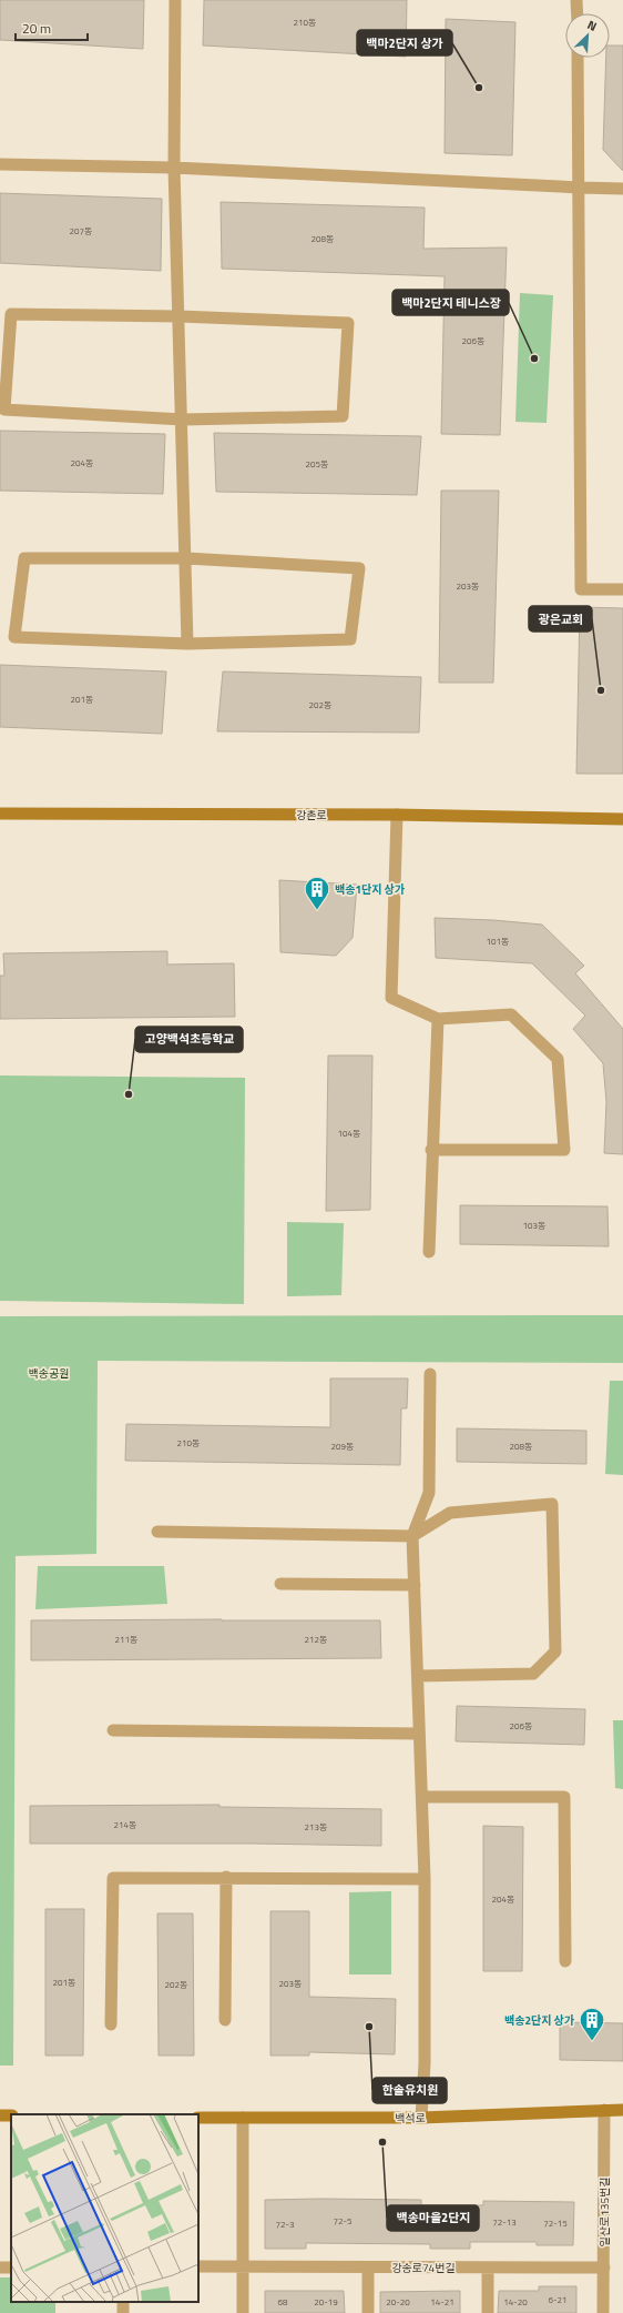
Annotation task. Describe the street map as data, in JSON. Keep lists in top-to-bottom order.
{
  "streets": {
    "main road": ["강촌로", "백석로"],
    "street": ["일산로135번길", "강송로74번길"]
  },
  "crossings": [
    ["백석로", "일산로135번길"],
    ["일산로135번길", "강송로74번길"]
  ],
  "parks": ["백송공원"],
  "places": {
    "other": [
      "백마2단지 상가",
      "백마2단지 테니스장",
      "광은교회",
      "고양백석초등학교",
      "한솔유치원",
      "백송마을2단지"
    ],
    "building": ["백송1단지 상가", "백송2단지 상가"]
  },
  "house_numbers": [
    "210동",
    "207동",
    "208동",
    "206동",
    "204동",
    "205동",
    "203동",
    "201동",
    "202동",
    "101동",
    "104동",
    "103동",
    "210동",
    "209동",
    "208동",
    "211동",
    "212동",
    "206동",
    "214동",
    "213동",
    "204동",
    "201동",
    "203동",
    "202동",
    "72-5",
    "72-13",
    "72-15",
    "72-3",
    "6-21",
    "68",
    "20-19",
    "20-20",
    "14-21",
    "14-20"
  ],
  "scale_bar": "20 m",
  "north": "top right"
}
